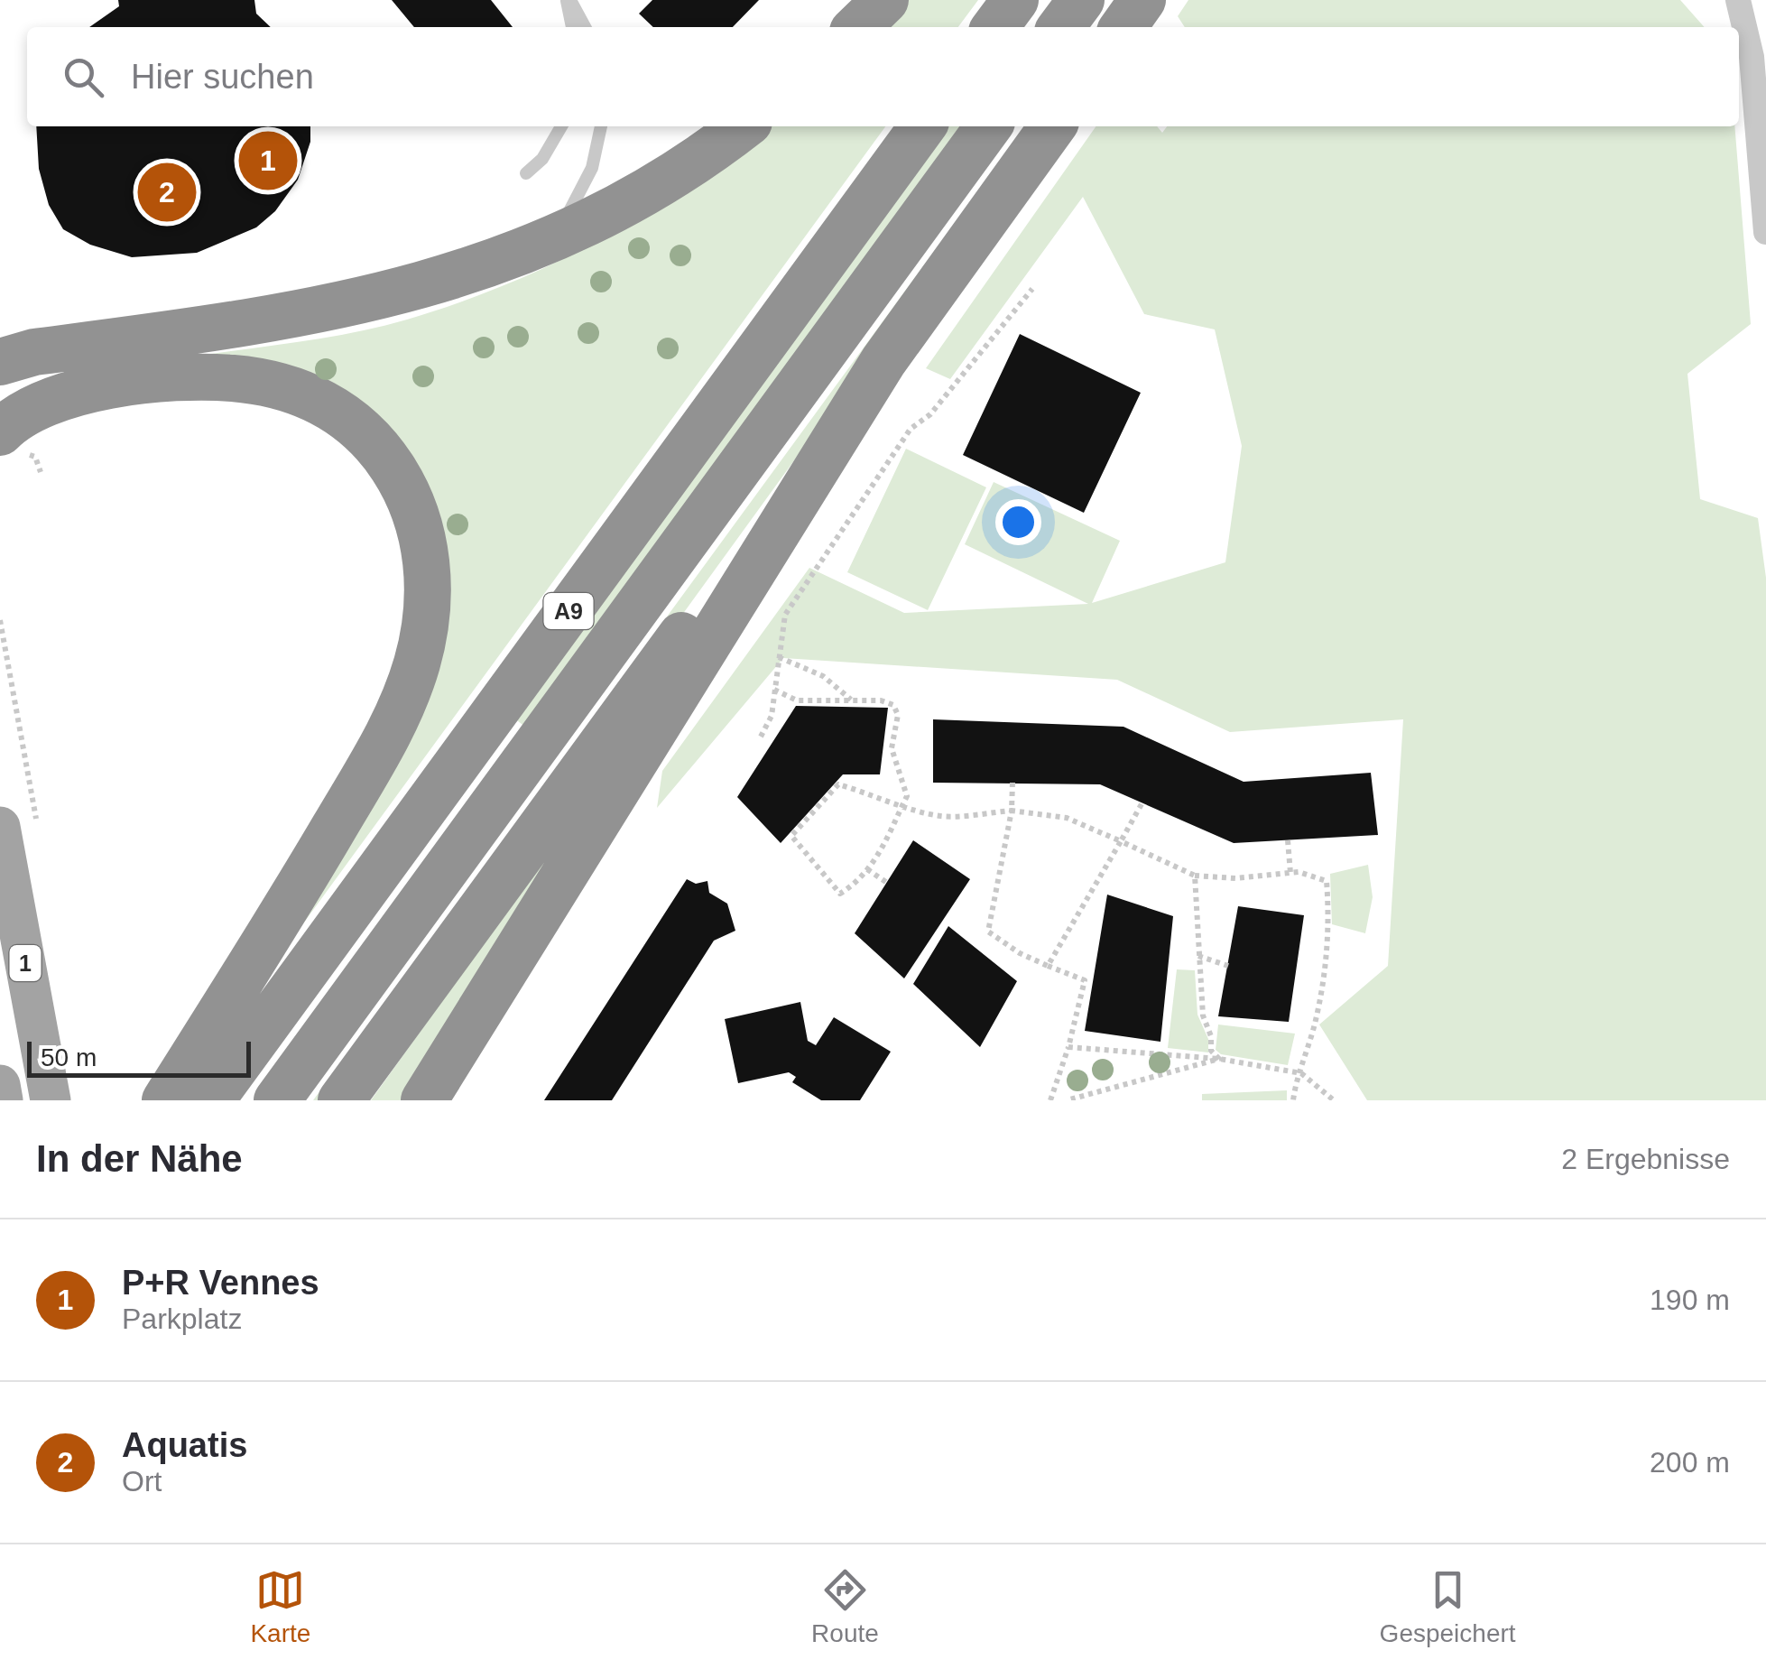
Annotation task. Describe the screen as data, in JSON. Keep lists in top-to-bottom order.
{
  "streets": {
    "highway": ["A9"],
    "main road": ["1"]
  },
  "scale_bar": "50 m",
  "page": {
    "search": "Hier suchen",
    "pins": ["1", "2"],
    "scale": "50 m",
    "heading": ["In der Nähe", "2 Ergebnisse"],
    "list": [
      {
        "mark": "1",
        "name": "P+R Vennes",
        "note": "Parkplatz",
        "value": "190 m"
      },
      {
        "mark": "2",
        "name": "Aquatis",
        "note": "Ort",
        "value": "200 m"
      }
    ],
    "nav": ["Karte", "Route", "Gespeichert"]
  }
}
